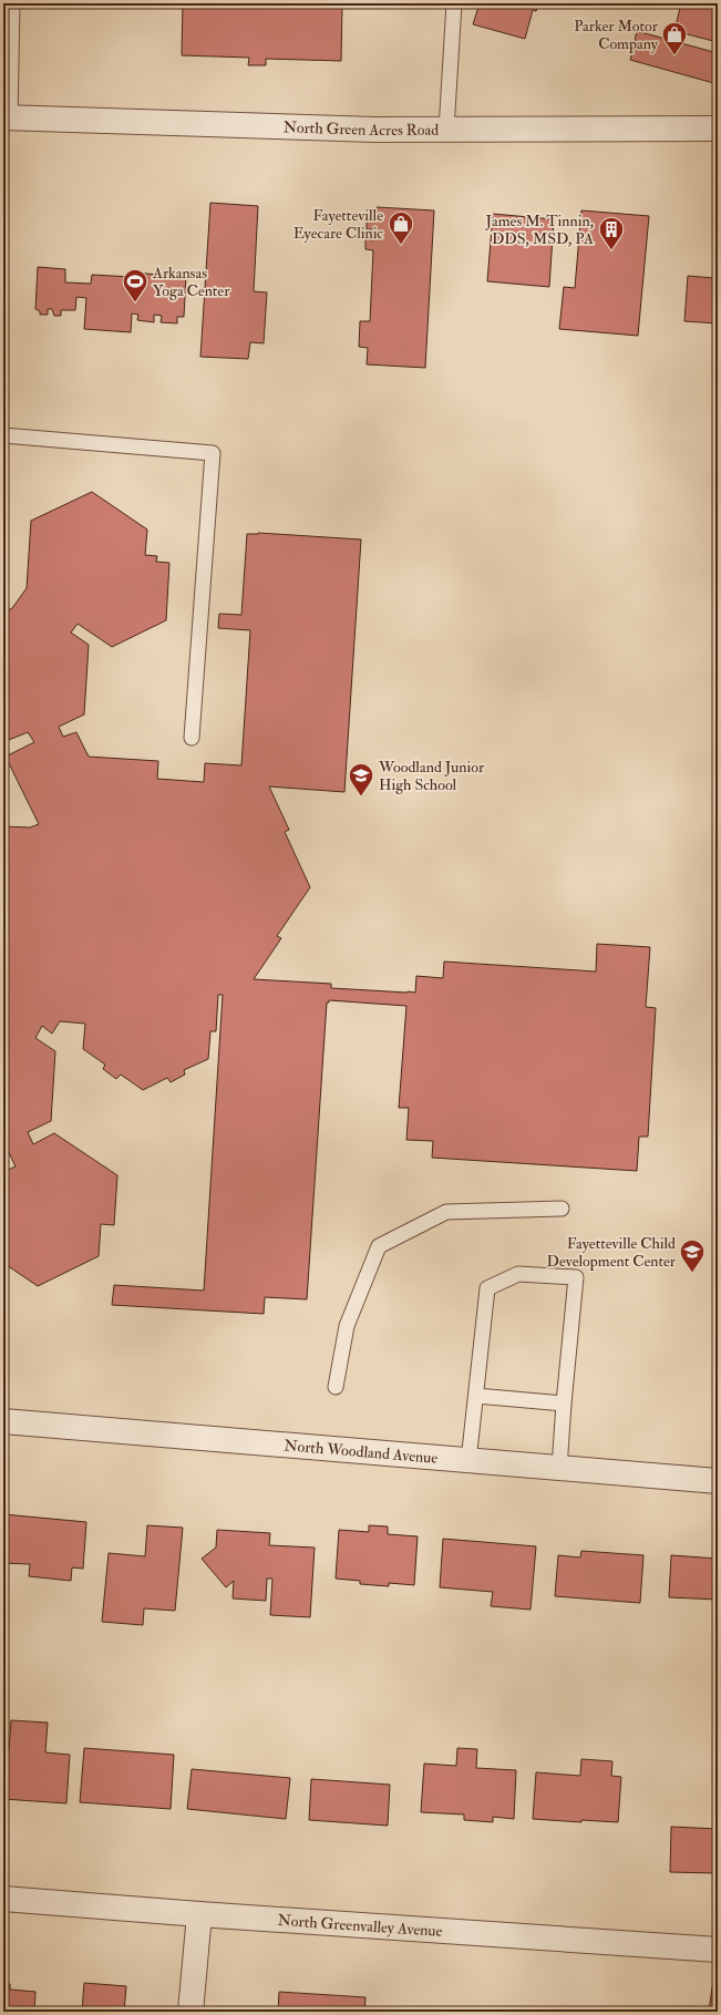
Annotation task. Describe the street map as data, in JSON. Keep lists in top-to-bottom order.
{
  "streets": {
    "street": ["North Green Acres Road", "North Woodland Avenue", "North Greenvalley Avenue"]
  },
  "places": {
    "shop": ["Parker Motor Company", "Fayetteville Eyecare Clinic"],
    "building": ["James M. Tinnin, DDS, MSD, PA"],
    "sports": ["Arkansas Yoga Center"],
    "school or university": ["Woodland Junior High School", "Fayetteville Child Development Center"]
  }
}
